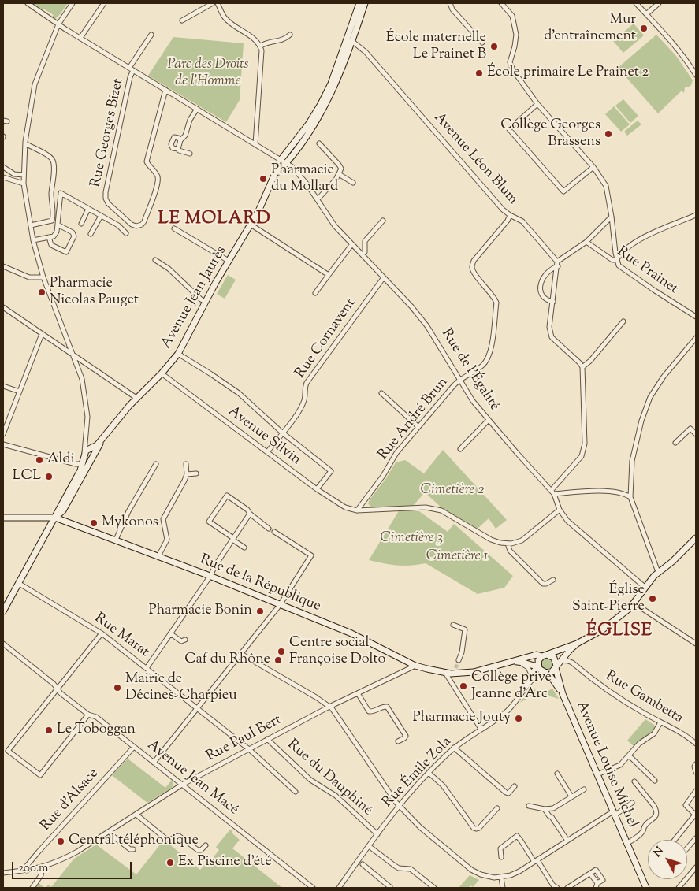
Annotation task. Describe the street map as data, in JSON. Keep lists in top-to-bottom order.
{
  "streets": {
    "street": [
      "Rue Georges Bizet",
      "Avenue Léon Blum",
      "Rue Prainet",
      "Avenue Jean Jaurès",
      "Rue Cornavent",
      "Rue de l'Égalité",
      "Rue André Brun",
      "Avenue Silvin",
      "Rue de la République",
      "Rue Marat",
      "Rue Gambetta",
      "Rue Paul Bert",
      "Avenue Louise Michel",
      "Rue Émile Zola",
      "Avenue Jean Macé",
      "Rue du Dauphiné",
      "Rue d'Alsace"
    ]
  },
  "crossings": [
    ["Rue Georges Bizet", "Avenue Jean Jaurès"],
    ["Rue Georges Bizet", "Rue de l'Égalité"],
    ["Avenue Léon Blum", "Avenue Jean Jaurès"],
    ["Avenue Léon Blum", "Rue André Brun"],
    ["Avenue Jean Jaurès", "Rue de l'Égalité"],
    ["Avenue Jean Jaurès", "Avenue Silvin"],
    ["Avenue Jean Jaurès", "Rue de la République"],
    ["Avenue Jean Jaurès", "Rue Marat"],
    ["Rue Cornavent", "Rue de l'Égalité"],
    ["Rue Cornavent", "Avenue Silvin"],
    ["Rue de l'Égalité", "Rue André Brun"],
    ["Rue de l'Égalité", "Rue de la République"],
    ["Rue André Brun", "Avenue Silvin"],
    ["Rue de la République", "Rue Gambetta"],
    ["Rue de la République", "Rue Paul Bert"],
    ["Rue de la République", "Avenue Louise Michel"],
    ["Rue de la République", "Rue Émile Zola"],
    ["Rue Marat", "Rue Paul Bert"],
    ["Rue Paul Bert", "Avenue Jean Macé"],
    ["Rue Paul Bert", "Rue du Dauphiné"],
    ["Rue Paul Bert", "Rue d'Alsace"],
    ["Avenue Louise Michel", "Rue Émile Zola"],
    ["Rue Émile Zola", "Rue du Dauphiné"],
    ["Avenue Jean Macé", "Rue d'Alsace"]
  ],
  "districts": ["LE MOLARD", "ÉGLISE"],
  "parks": [
    "Parc des Droits de l'Homme",
    "Cimetière 2",
    "Cimetière 3",
    "Cimetière 1"
  ],
  "places": [
    "Mur d'entraînement",
    "École maternelle Le Prainet B",
    "École primaire Le Prainet 2",
    "Collège Georges Brassens",
    "Pharmacie du Mollard",
    "Pharmacie Nicolas Pauget",
    "Aldi",
    "LCL",
    "Mykonos",
    "Église Saint-Pierre",
    "Pharmacie Bonin",
    "Centre social Françoise Dolto",
    "Caf du Rhône",
    "Collège privé Jeanne d'Arc",
    "Mairie de Décines-Charpieu",
    "Pharmacie Jouty",
    "Le Toboggan",
    "Central téléphonique",
    "Ex Piscine d'été"
  ],
  "scale_bar": "200 m",
  "north": "top left"
}
